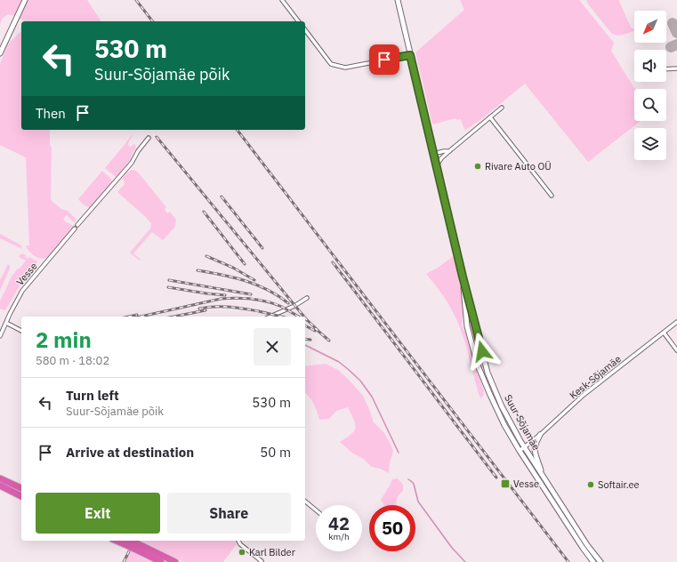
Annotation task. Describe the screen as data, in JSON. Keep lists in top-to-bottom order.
{
  "streets": {
    "main road": ["Suur-Sõjamäe"],
    "street": ["Vesse", "Kesk-Sõjamäe"]
  },
  "crossings": [
    ["Kesk-Sõjamäe", "Suur-Sõjamäe"]
  ],
  "places": {
    "other": ["Rivare Auto OÜ", "Softair.ee", "Karl Bilder"],
    "transit": ["Vesse"]
  },
  "north": "bottom left",
  "page": {
    "turn": ["530 m", "Suur-Sõjamäe põik"],
    "then": "Then",
    "heading": ["2 min", "580 m · 18:02"],
    "list": [
      {
        "name": "Turn left",
        "note": "Suur-Sõjamäe põik",
        "value": "530 m"
      },
      {
        "name": "Arrive at destination",
        "value": "50 m"
      }
    ],
    "buttons": ["Exit", "Share"],
    "speed": "42 km/h",
    "limit": "50"
  }
}
